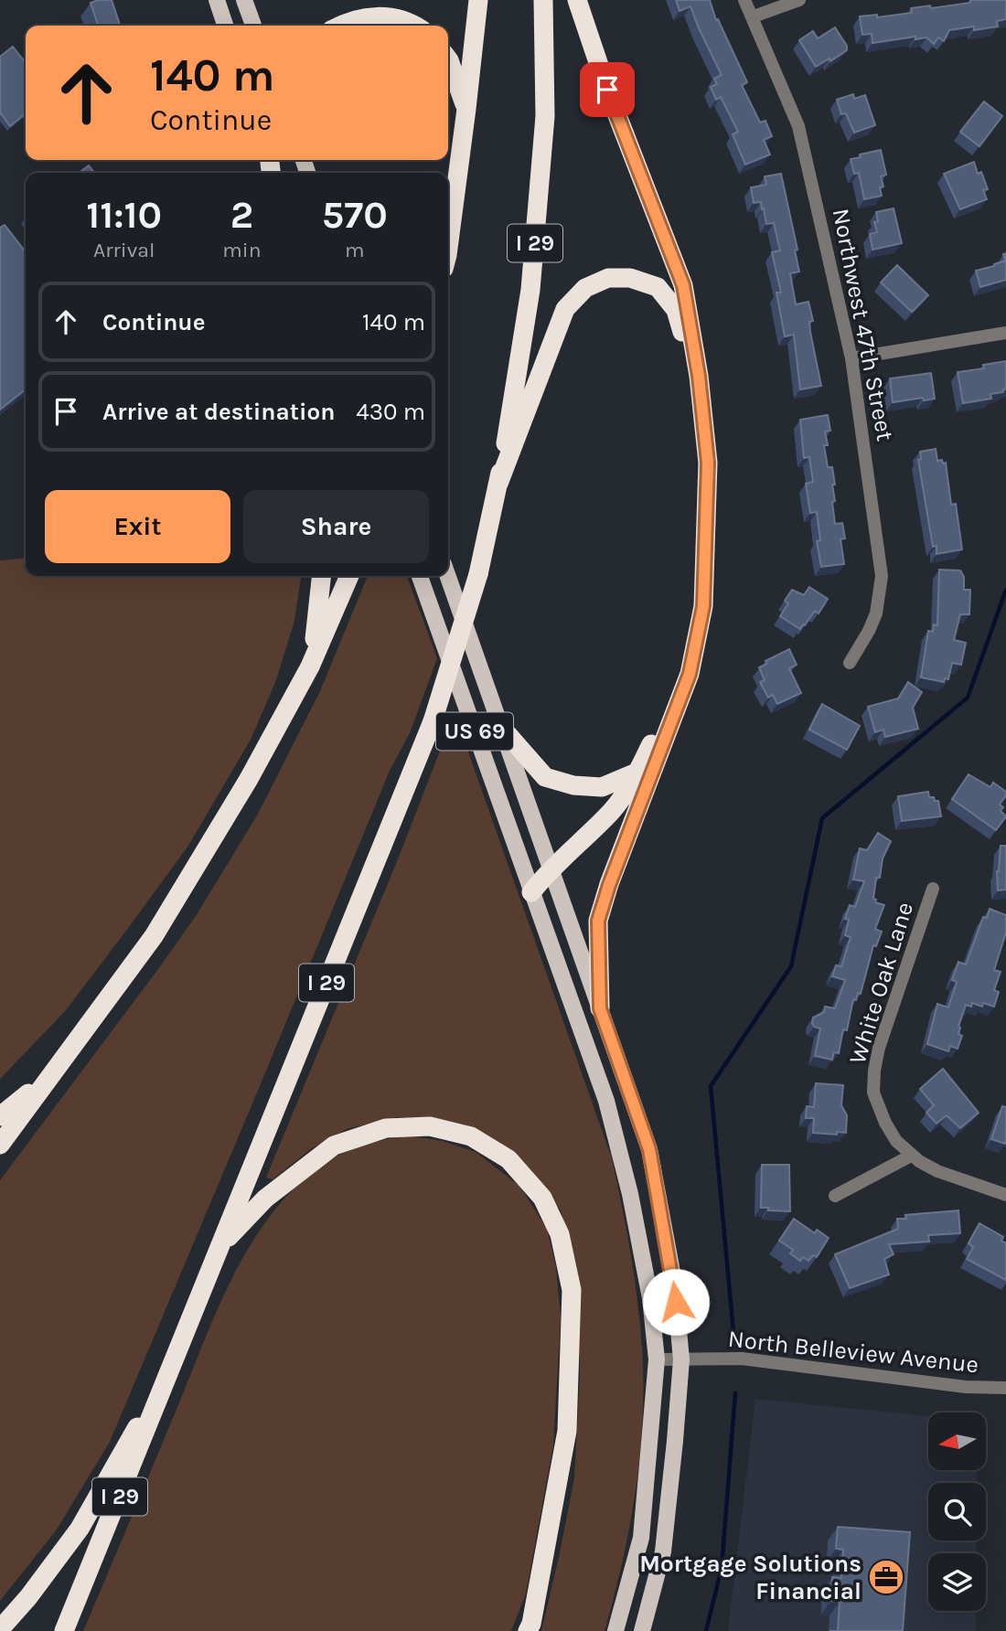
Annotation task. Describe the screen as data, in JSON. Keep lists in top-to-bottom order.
{
  "streets": {
    "highway": ["I 29"],
    "main road": ["US 69"],
    "street": ["Northwest 47th Street", "White Oak Lane", "North Belleview Avenue"]
  },
  "crossings": [
    ["US 69", "North Belleview Avenue"]
  ],
  "places": {
    "office": ["Mortgage Solutions Financial"]
  },
  "north": "left",
  "page": {
    "turn": ["140 m", "Continue"],
    "eta": [
      "11:10",
      "Arrival",
      "2",
      "min",
      "570",
      "m"
    ],
    "list": [
      {
        "name": "Continue",
        "value": "140 m"
      },
      {
        "name": "Arrive at destination",
        "value": "430 m"
      }
    ],
    "buttons": ["Exit", "Share"]
  }
}
